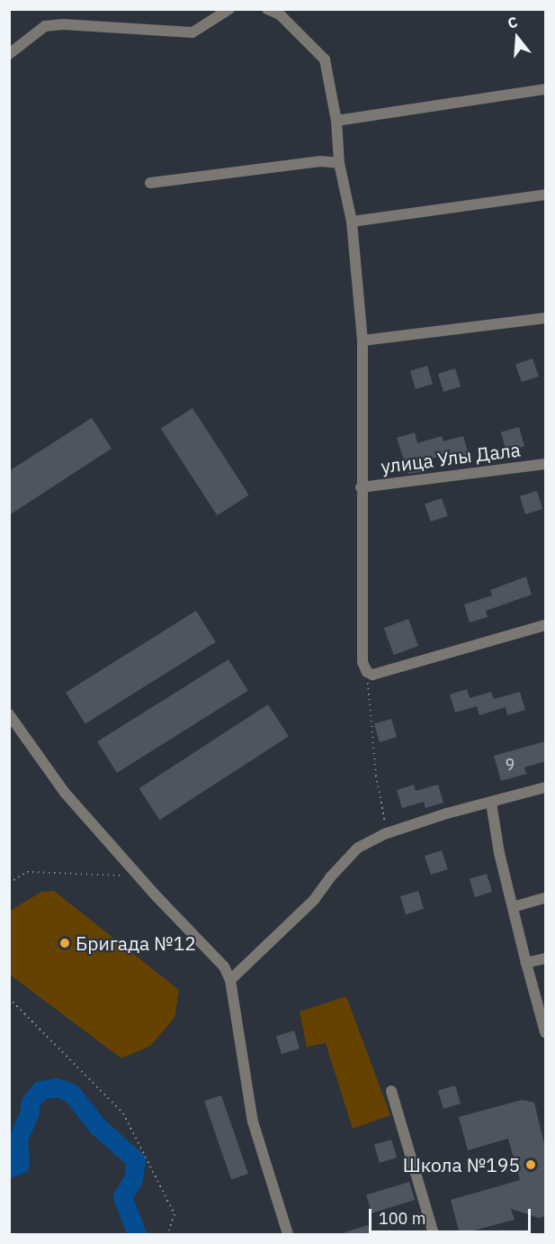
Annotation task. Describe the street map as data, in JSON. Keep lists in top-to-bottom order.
{
  "streets": {
    "street": ["улица Улы Дала"]
  },
  "places": ["Бригада №12", "Школа №195"],
  "house_numbers": ["9"],
  "scale_bar": "100 m",
  "north": "top"
}
